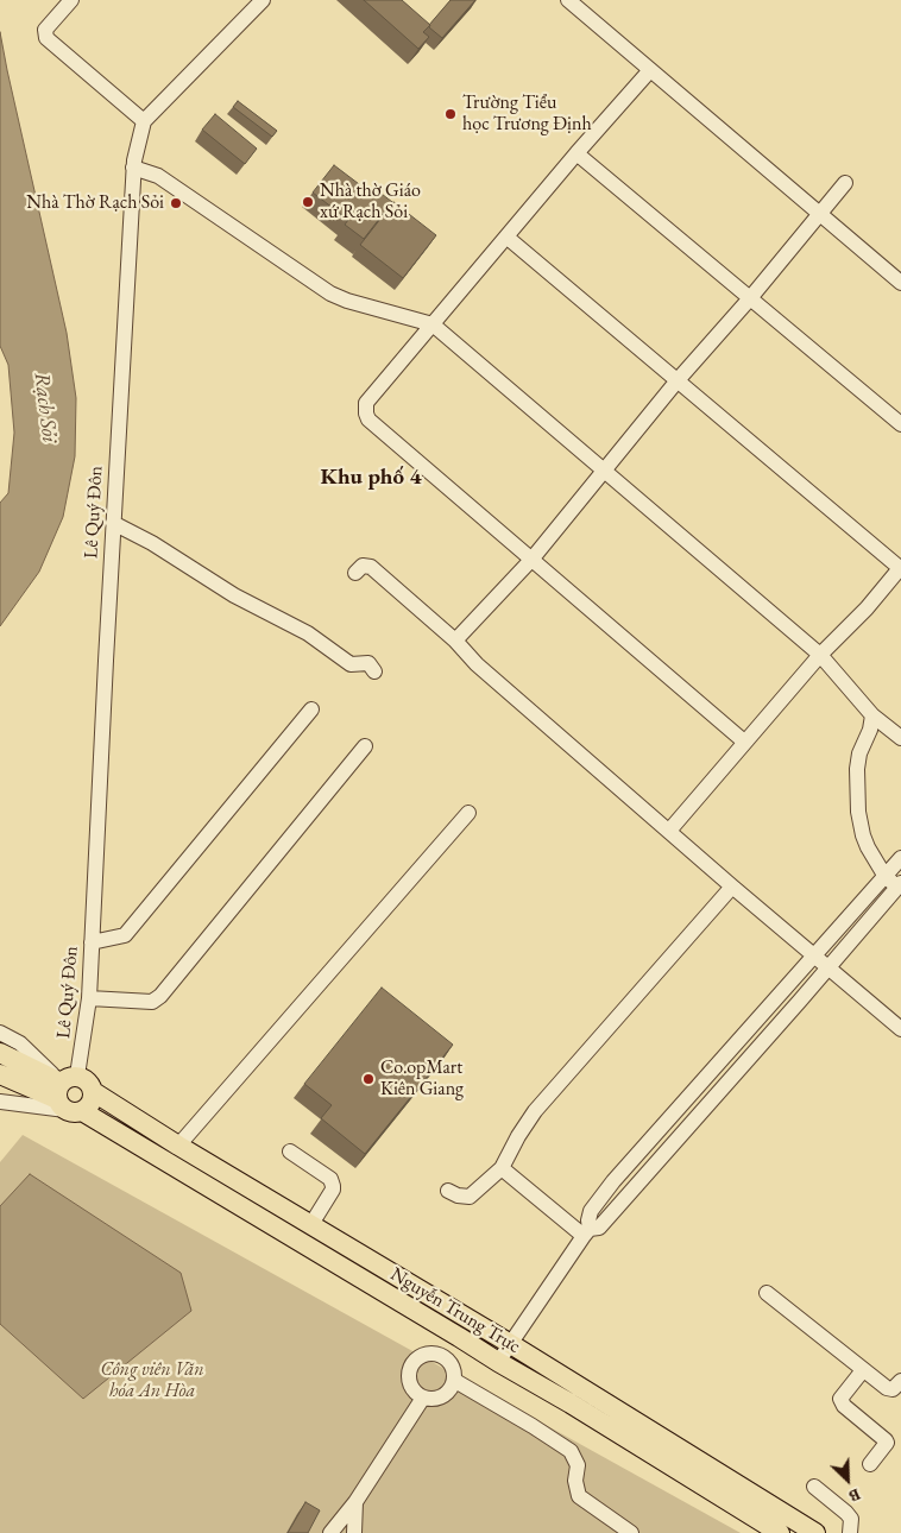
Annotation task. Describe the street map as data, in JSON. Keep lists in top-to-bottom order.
{
  "streets": {
    "main road": ["Nguyễn Trung Trực"],
    "street": ["Lê Quý Đôn"]
  },
  "crossings": [
    ["Lê Quý Đôn", "Nguyễn Trung Trực"]
  ],
  "districts": ["Khu phố 4"],
  "water": ["Rạch Sỏi"],
  "parks": ["Công viên Văn hóa An Hòa"],
  "places": [
    "Trường Tiểu học Trương Định",
    "Nhà thờ Giáo xứ Rạch Sỏi",
    "Nhà Thờ Rạch Sỏi",
    "Co.opMart Kiên Giang"
  ],
  "north": "bottom right"
}
